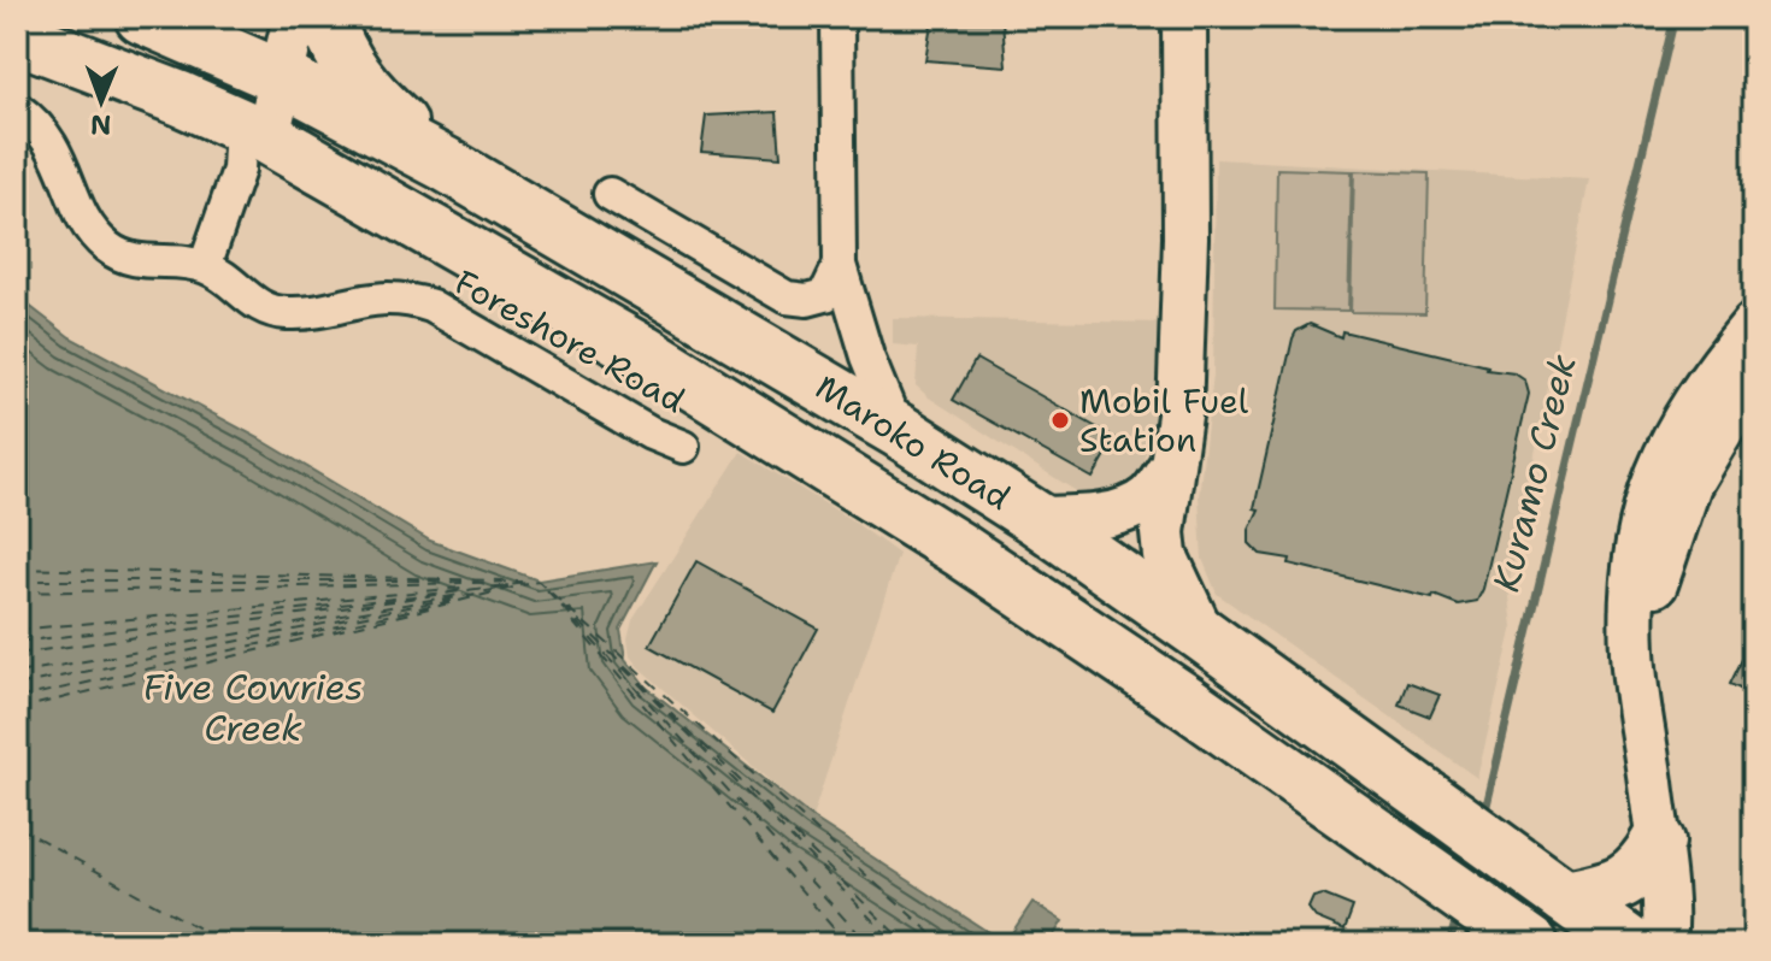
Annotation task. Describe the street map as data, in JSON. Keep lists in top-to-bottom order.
{
  "streets": {
    "highway": ["Maroko Road"],
    "street": ["Foreshore Road"]
  },
  "water": ["Kuramo Creek", "Five Cowries Creek"],
  "places": ["Mobil Fuel Station"],
  "north": "bottom"
}
